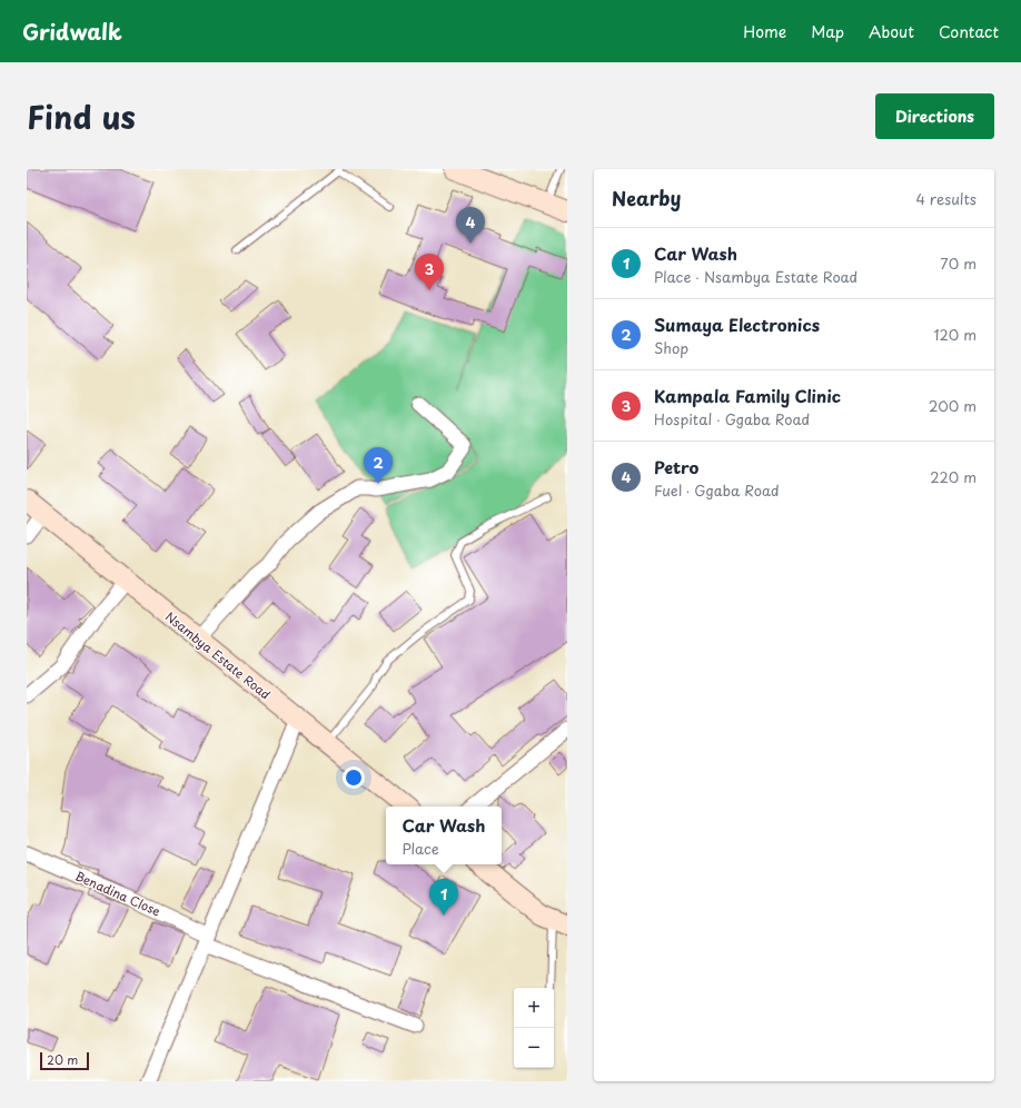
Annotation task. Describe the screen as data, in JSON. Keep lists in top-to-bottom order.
{
  "streets": {
    "street": ["Nsambya Estate Road", "Benadina Close"]
  },
  "scale_bar": "20 m",
  "page": {
    "header": "Gridwalk",
    "nav": [
      "Home",
      "Map",
      "About",
      "Contact"
    ],
    "title": "Find us",
    "buttons": "Directions",
    "heading": ["Nearby", "4 results"],
    "pins": [
      "4",
      "3",
      "2",
      "1"
    ],
    "list": [
      {
        "mark": "1",
        "name": "Car Wash",
        "note": "Place · Nsambya Estate Road",
        "value": "70 m"
      },
      {
        "mark": "2",
        "name": "Sumaya Electronics",
        "note": "Shop",
        "value": "120 m"
      },
      {
        "mark": "3",
        "name": "Kampala Family Clinic",
        "note": "Hospital · Ggaba Road",
        "value": "200 m"
      },
      {
        "mark": "4",
        "name": "Petro",
        "note": "Fuel · Ggaba Road",
        "value": "220 m"
      }
    ],
    "popup": ["Car Wash", "Place"],
    "map_buttons": ["+", "−"],
    "scale": "20 m"
  }
}
